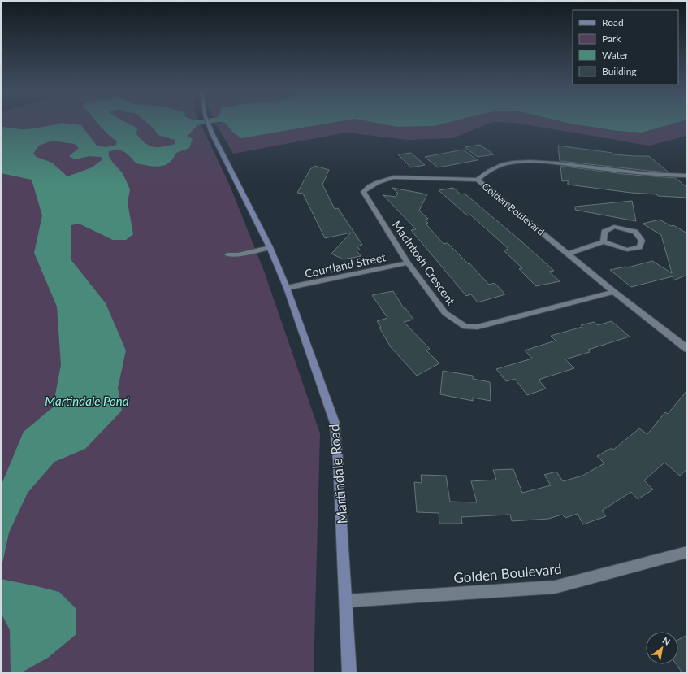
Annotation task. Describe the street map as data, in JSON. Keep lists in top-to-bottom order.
{
  "streets": {
    "main road": ["Martindale Road"],
    "street": ["Golden Boulevard", "MacIntosh Crescent", "Courtland Street"]
  },
  "crossings": [
    ["Golden Boulevard", "MacIntosh Crescent"],
    ["Golden Boulevard", "Martindale Road"],
    ["MacIntosh Crescent", "Courtland Street"],
    ["Courtland Street", "Martindale Road"]
  ],
  "water": ["Martindale Pond"],
  "legend": [
    "Road",
    "Park",
    "Water",
    "Building"
  ],
  "north": "top right"
}
